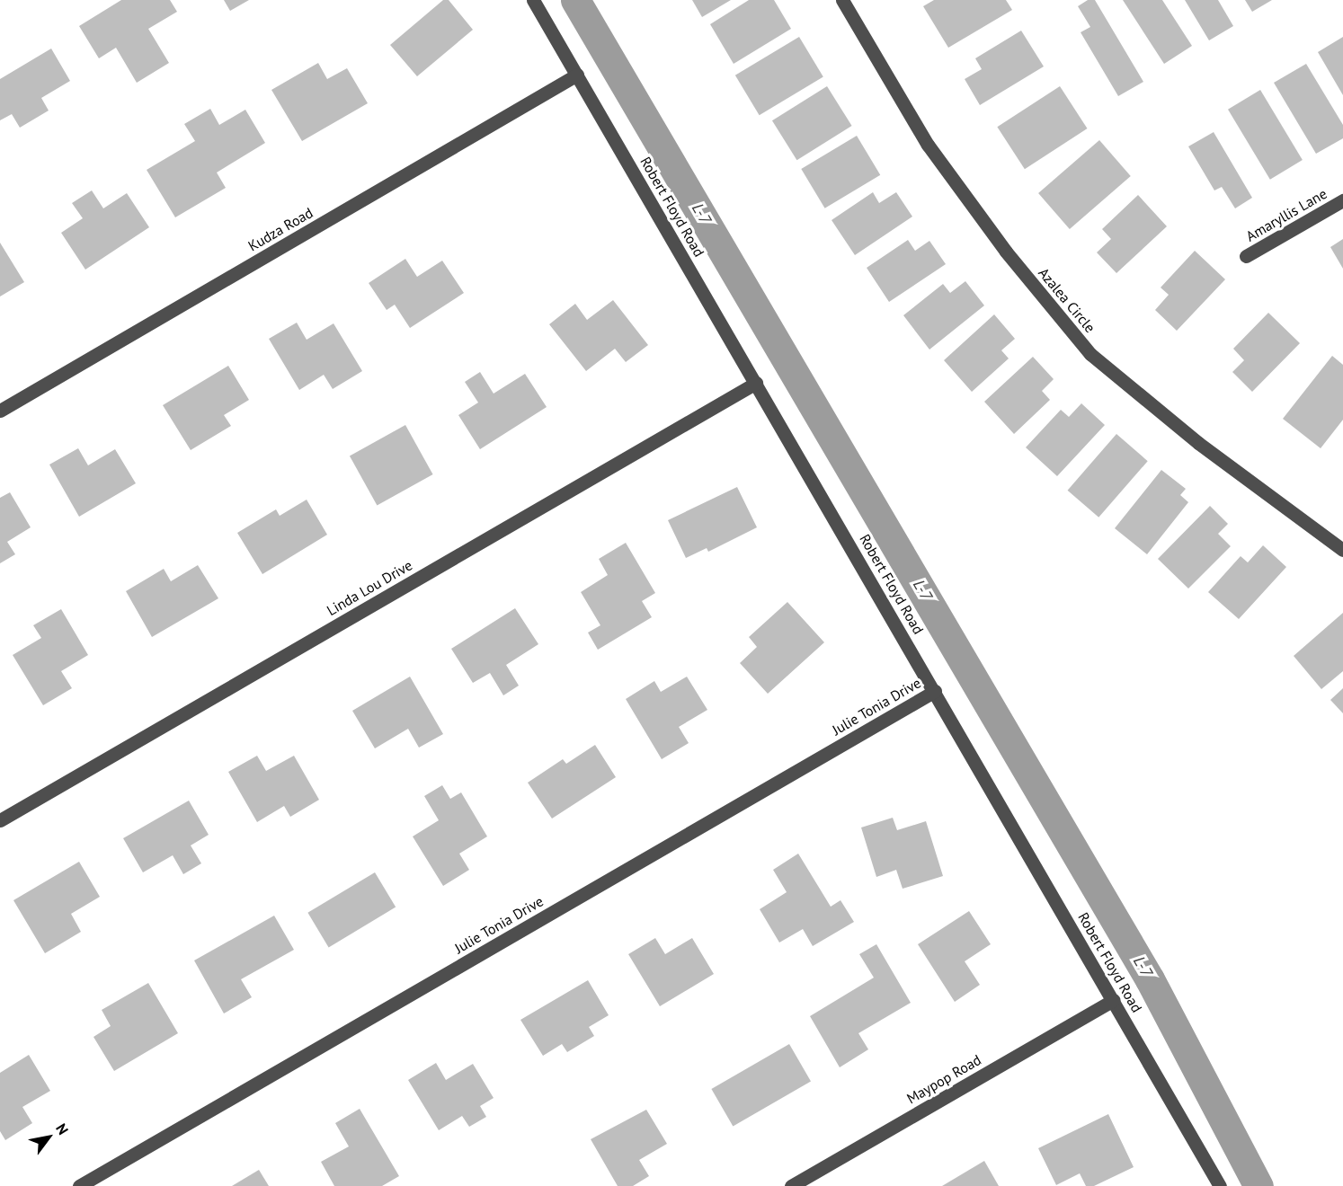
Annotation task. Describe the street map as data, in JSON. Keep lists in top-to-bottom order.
{
  "streets": {
    "street": [
      "Robert Floyd Road",
      "Amaryllis Lane",
      "Kudza Road",
      "Azalea Circle",
      "Linda Lou Drive",
      "Julie Tonia Drive",
      "Maypop Road"
    ]
  },
  "crossings": [
    ["Robert Floyd Road", "Kudza Road"],
    ["Robert Floyd Road", "Linda Lou Drive"],
    ["Robert Floyd Road", "Julie Tonia Drive"],
    ["Robert Floyd Road", "Maypop Road"]
  ],
  "water": ["L-7"],
  "north": "top right"
}
